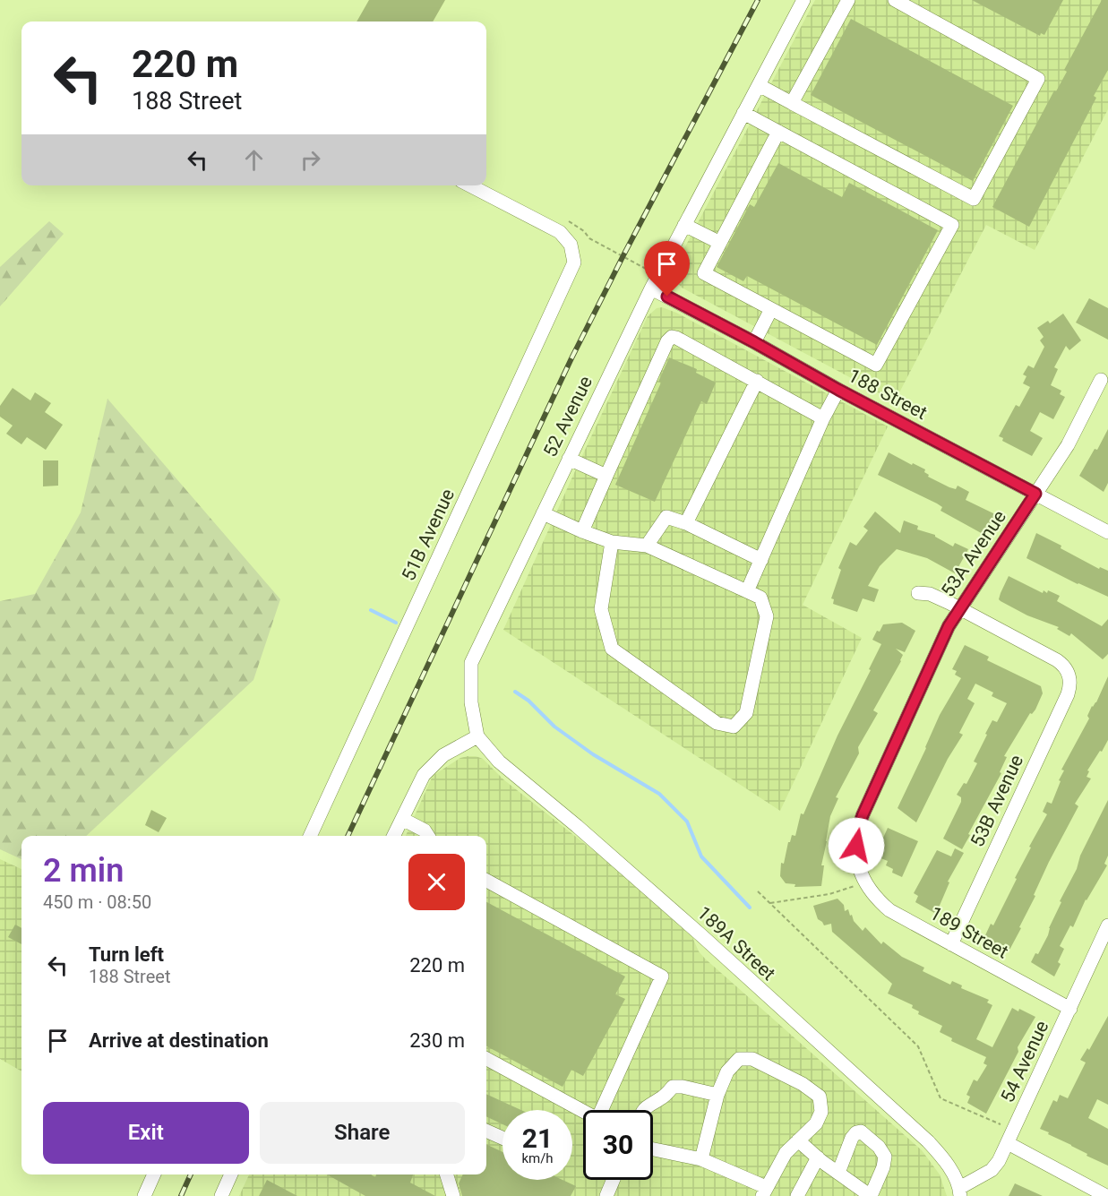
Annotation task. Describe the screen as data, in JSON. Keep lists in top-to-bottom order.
{
  "streets": {
    "street": [
      "188 Street",
      "52 Avenue",
      "51B Avenue",
      "53A Avenue",
      "53B Avenue",
      "189 Street",
      "189A Street",
      "54 Avenue"
    ]
  },
  "crossings": [
    ["188 Street", "52 Avenue"],
    ["188 Street", "53A Avenue"],
    ["52 Avenue", "189A Street"],
    ["53A Avenue", "53B Avenue"],
    ["53A Avenue", "189 Street"],
    ["53B Avenue", "189 Street"],
    ["189 Street", "54 Avenue"],
    ["189A Street", "54 Avenue"]
  ],
  "page": {
    "turn": ["220 m", "188 Street"],
    "heading": ["2 min", "450 m · 08:50"],
    "list": [
      {
        "name": "Turn left",
        "note": "188 Street",
        "value": "220 m"
      },
      {
        "name": "Arrive at destination",
        "value": "230 m"
      }
    ],
    "buttons": ["Exit", "Share"],
    "speed": "21 km/h",
    "limit": "30"
  }
}
